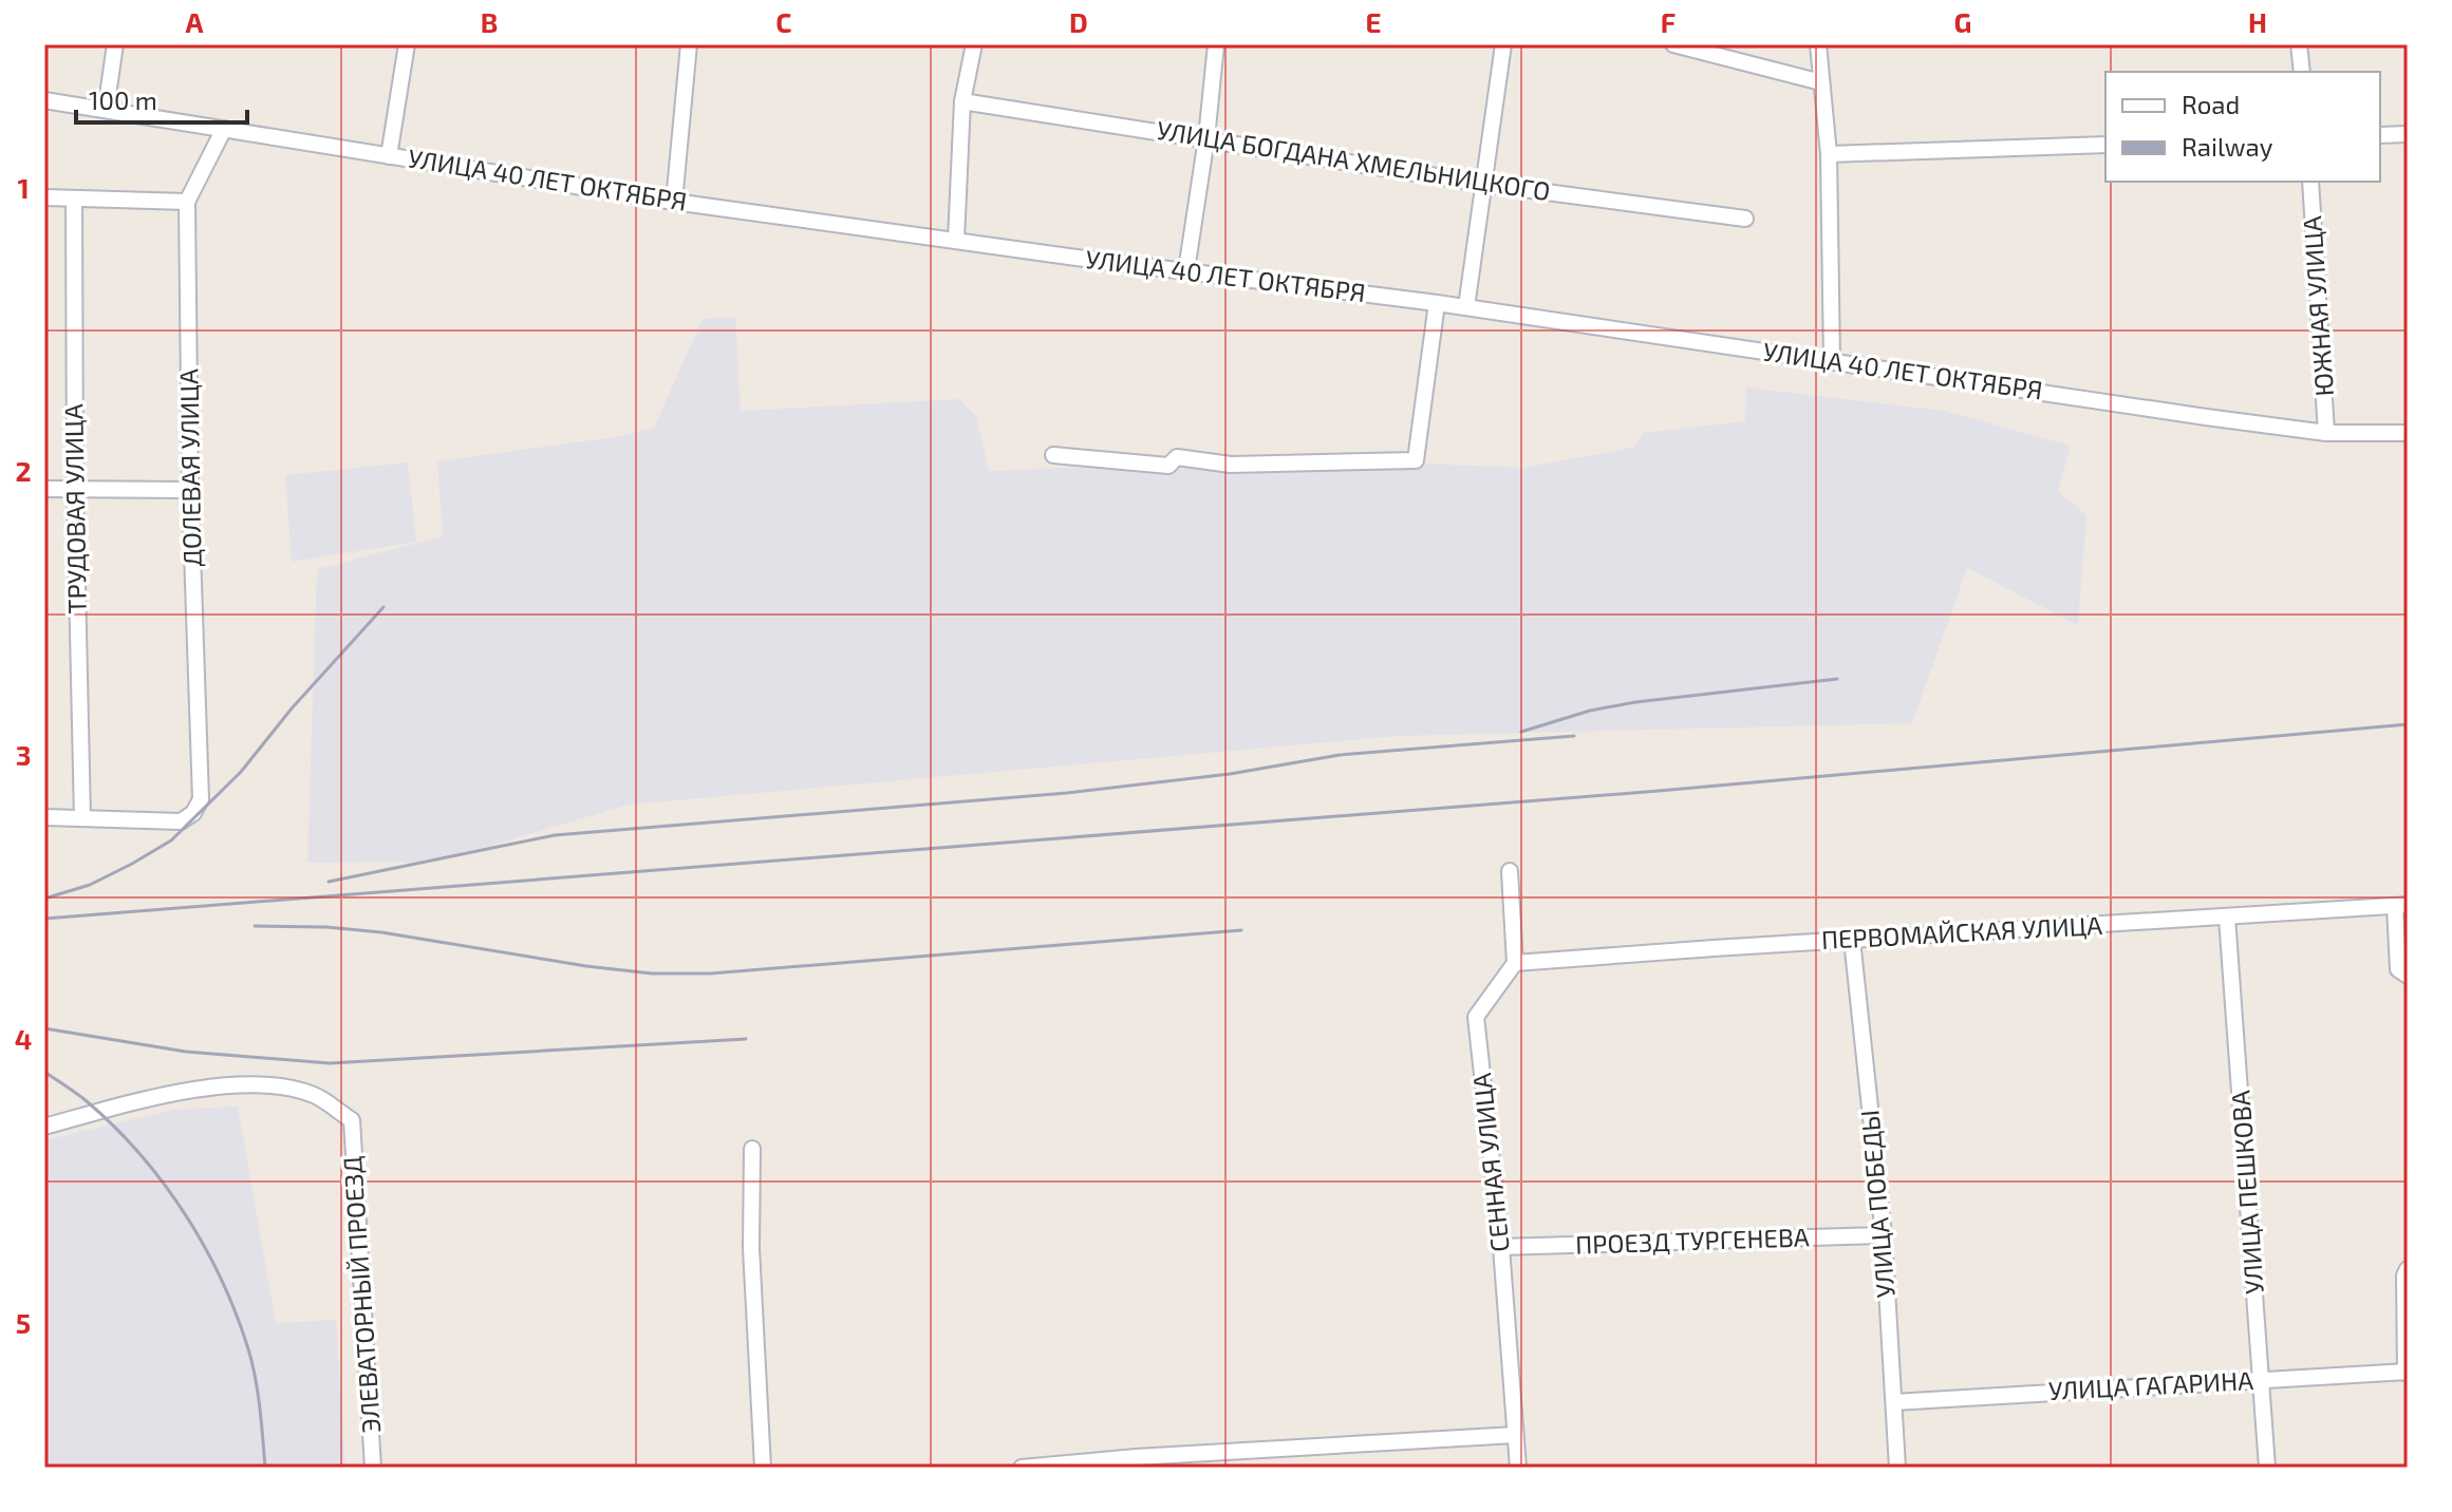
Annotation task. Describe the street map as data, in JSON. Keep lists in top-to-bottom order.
{
  "streets": {
    "street": [
      "УЛИЦА БОГДАНА ХМЕЛЬНИЦКОГО",
      "УЛИЦА 40 ЛЕТ ОКТЯБРЯ",
      "ЮЖНАЯ УЛИЦА",
      "ДОЛЕВАЯ УЛИЦА",
      "ТРУДОВАЯ УЛИЦА",
      "ПЕРВОМАЙСКАЯ УЛИЦА",
      "СЕННАЯ УЛИЦА",
      "УЛИЦА ПЕШКОВА",
      "УЛИЦА ПОБЕДЫ",
      "ПРОЕЗД ТУРГЕНЕВА",
      "ЭЛЕВАТОРНЫЙ ПРОЕЗД",
      "УЛИЦА ГАГАРИНА"
    ]
  },
  "crossings": [
    ["УЛИЦА 40 ЛЕТ ОКТЯБРЯ", "ЮЖНАЯ УЛИЦА"],
    ["УЛИЦА 40 ЛЕТ ОКТЯБРЯ", "ДОЛЕВАЯ УЛИЦА"],
    ["ДОЛЕВАЯ УЛИЦА", "ТРУДОВАЯ УЛИЦА"],
    ["ПЕРВОМАЙСКАЯ УЛИЦА", "СЕННАЯ УЛИЦА"],
    ["ПЕРВОМАЙСКАЯ УЛИЦА", "УЛИЦА ПЕШКОВА"],
    ["ПЕРВОМАЙСКАЯ УЛИЦА", "УЛИЦА ПОБЕДЫ"],
    ["СЕННАЯ УЛИЦА", "ПРОЕЗД ТУРГЕНЕВА"],
    ["УЛИЦА ПЕШКОВА", "УЛИЦА ГАГАРИНА"],
    ["УЛИЦА ПОБЕДЫ", "ПРОЕЗД ТУРГЕНЕВА"],
    ["УЛИЦА ПОБЕДЫ", "УЛИЦА ГАГАРИНА"]
  ],
  "legend": ["Road", "Railway"],
  "scale_bar": "100 m",
  "grid": {
    "columns": [
      "A",
      "B",
      "C",
      "D",
      "E",
      "F",
      "G",
      "H"
    ],
    "rows": [
      "1",
      "2",
      "3",
      "4",
      "5"
    ]
  }
}
